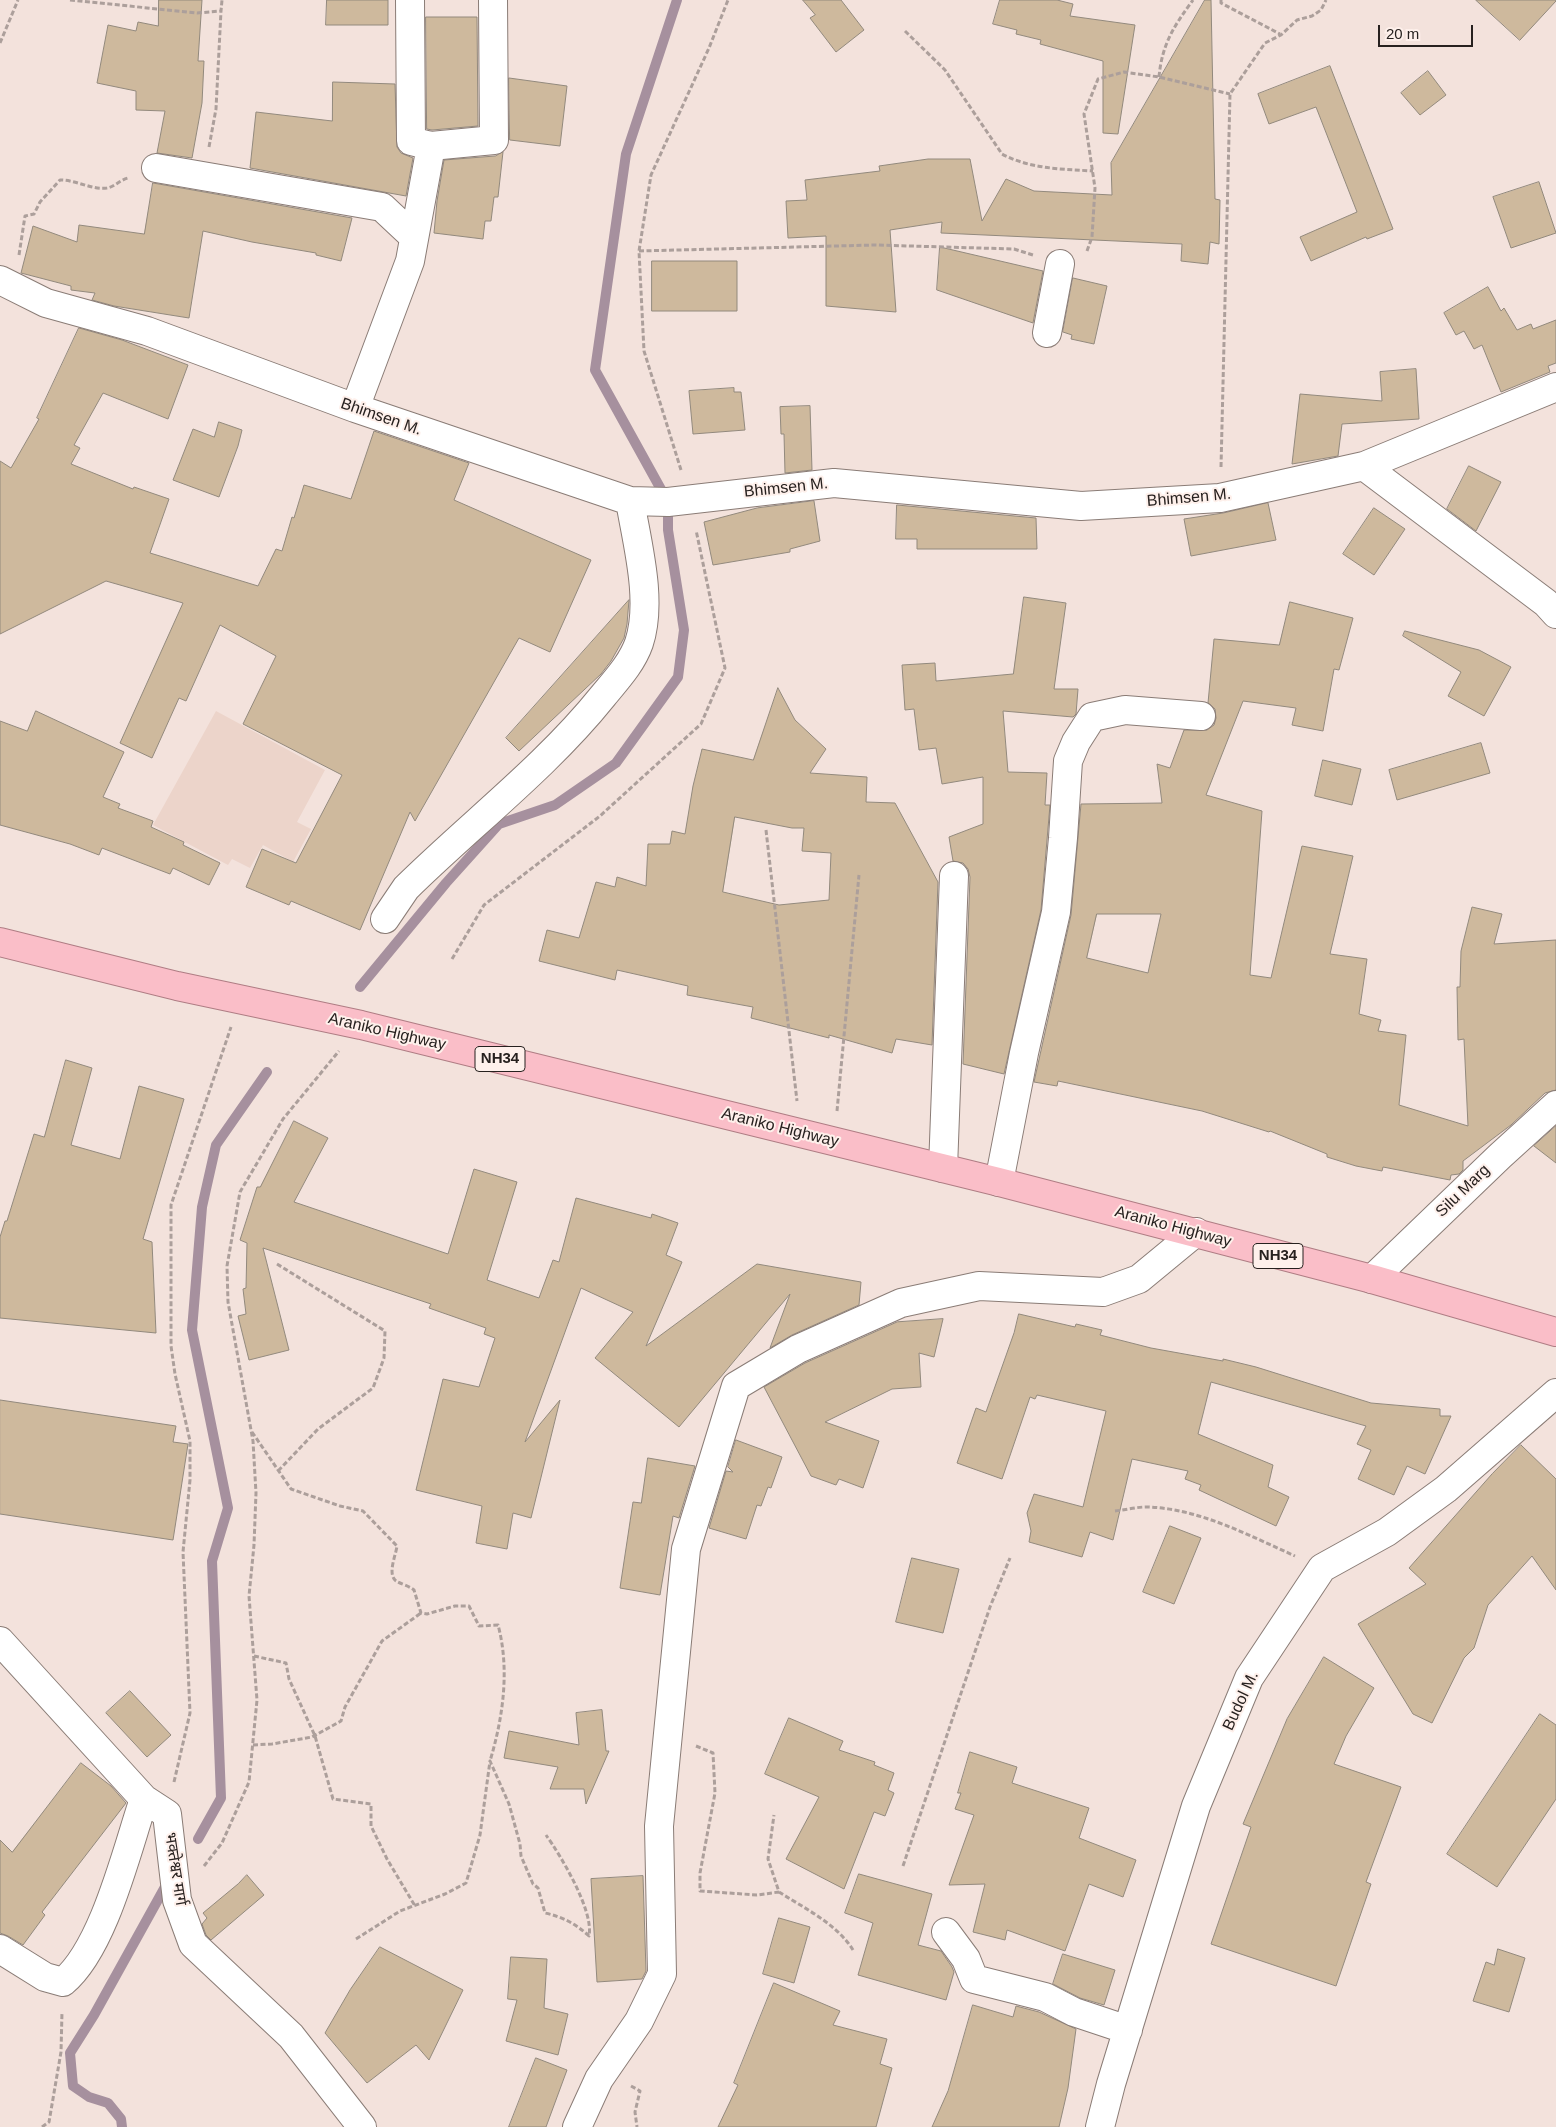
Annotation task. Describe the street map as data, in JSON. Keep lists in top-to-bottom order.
{
  "streets": {
    "highway": ["Araniko Highway", "NH34"],
    "street": [
      "Bhimsen M.",
      "Silu Marg",
      "Budol M.",
      "भक्तेश्वर मार्ग"
    ]
  },
  "crossings": [
    ["Araniko Highway", "Silu Marg"]
  ],
  "scale_bar": "20 m"
}
